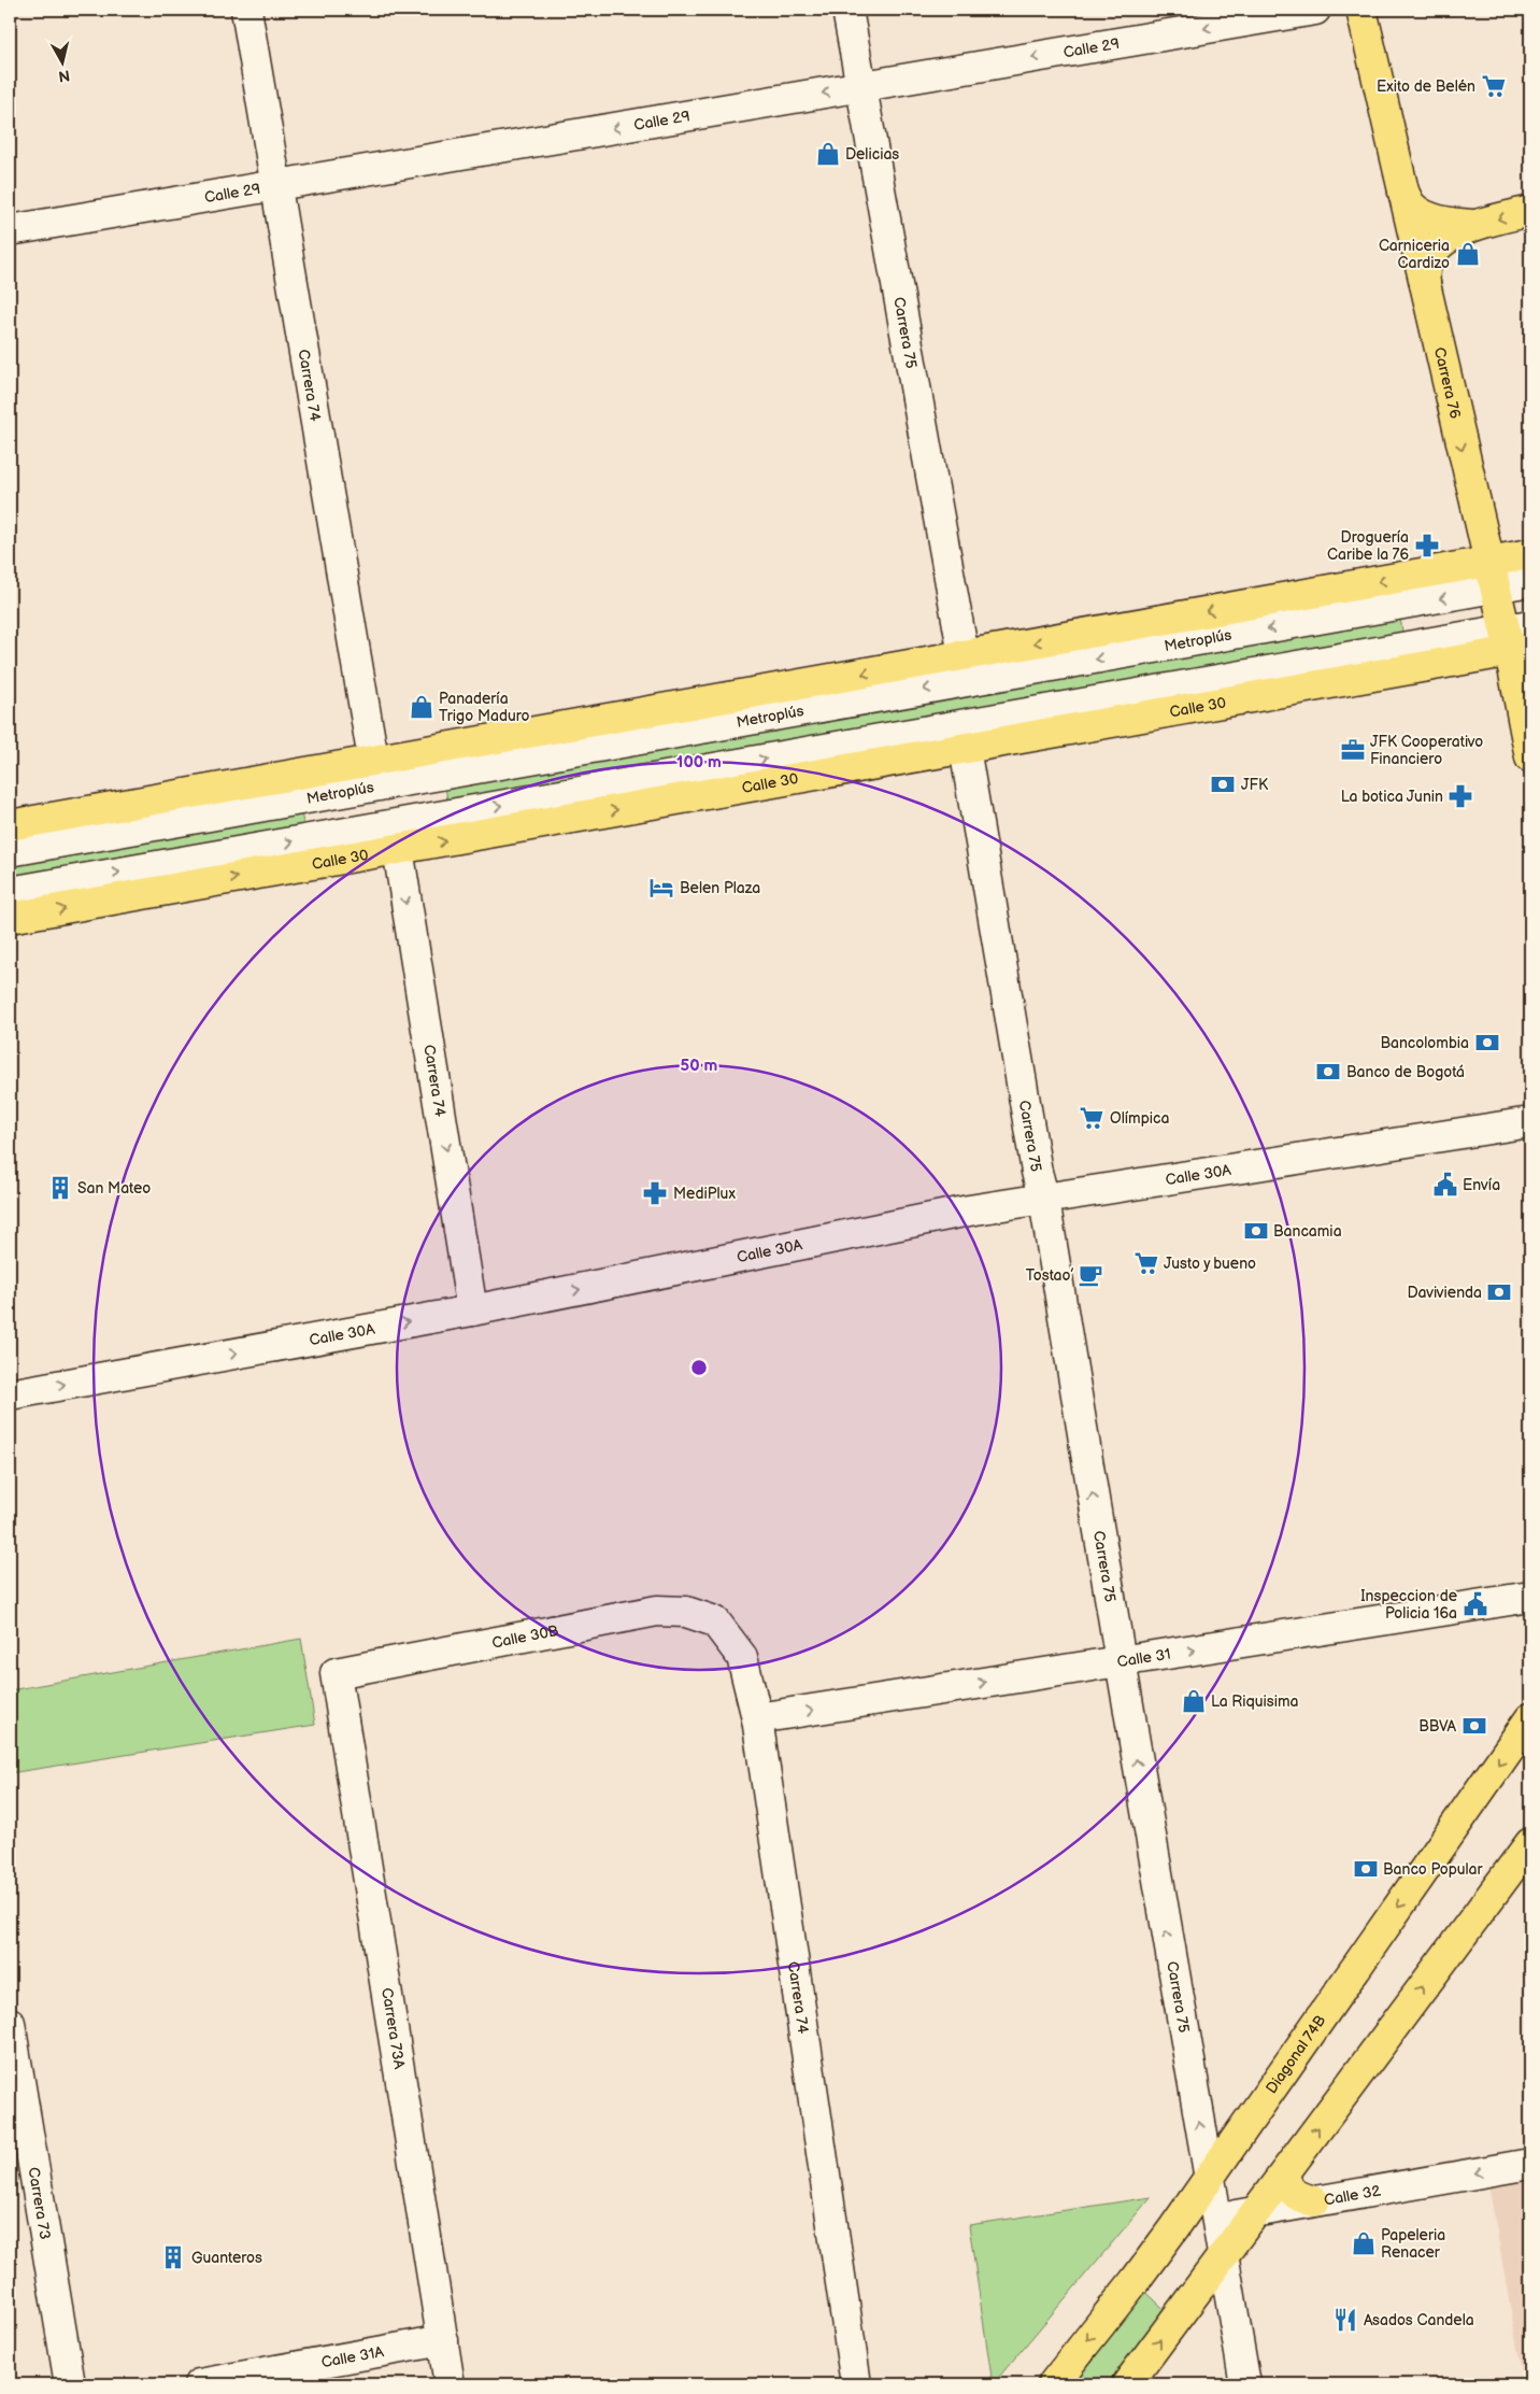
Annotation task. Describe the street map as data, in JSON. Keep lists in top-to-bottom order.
{
  "streets": {
    "main road": ["Carrera 76", "Calle 30", "Diagonal 74B"],
    "street": [
      "Calle 29",
      "Carrera 75",
      "Carrera 74",
      "Metroplús",
      "Calle 30A",
      "Calle 30B",
      "Calle 31",
      "Carrera 73A",
      "Calle 32",
      "Carrera 73",
      "Calle 31A"
    ]
  },
  "crossings": [
    ["Calle 29", "Carrera 75"],
    ["Calle 29", "Carrera 74"],
    ["Carrera 75", "Calle 30"],
    ["Carrera 75", "Calle 30A"],
    ["Carrera 75", "Calle 31"],
    ["Carrera 75", "Diagonal 74B"],
    ["Carrera 75", "Calle 32"],
    ["Carrera 76", "Metroplús"],
    ["Carrera 76", "Calle 30"],
    ["Carrera 74", "Calle 30"],
    ["Carrera 74", "Calle 30A"],
    ["Carrera 74", "Calle 30B"],
    ["Carrera 74", "Calle 31"],
    ["Calle 30B", "Carrera 73A"],
    ["Carrera 73A", "Calle 31A"],
    ["Diagonal 74B", "Calle 32"]
  ],
  "one_way": [
    "Calle 29",
    "Carrera 75",
    "Carrera 76",
    "Calle 30A",
    "Calle 31",
    "Calle 32"
  ],
  "places": {
    "supermarket": ["Exito de Belén", "Olímpica", "Justo y bueno"],
    "shop": [
      "Delicias",
      "Carniceria Cardizo",
      "Panadería Trigo Maduro",
      "La Riquisima",
      "Papeleria Renacer"
    ],
    "pharmacy": ["Droguería Caribe la 76", "La botica Junin", "MediPlux"],
    "office": ["JFK Cooperativo Financiero"],
    "bank": [
      "JFK",
      "Bancolombia",
      "Banco de Bogotá",
      "Bancamia",
      "Davivienda",
      "BBVA",
      "Banco Popular"
    ],
    "hotel": ["Belen Plaza"],
    "public building": ["Envía", "Inspeccion de Policia 16a"],
    "building": ["San Mateo", "Guanteros"],
    "cafe": ["Tostao’"],
    "restaurant": ["Asados Candela"]
  },
  "north": "bottom",
  "rings": ["100 m", "50 m"]
}
